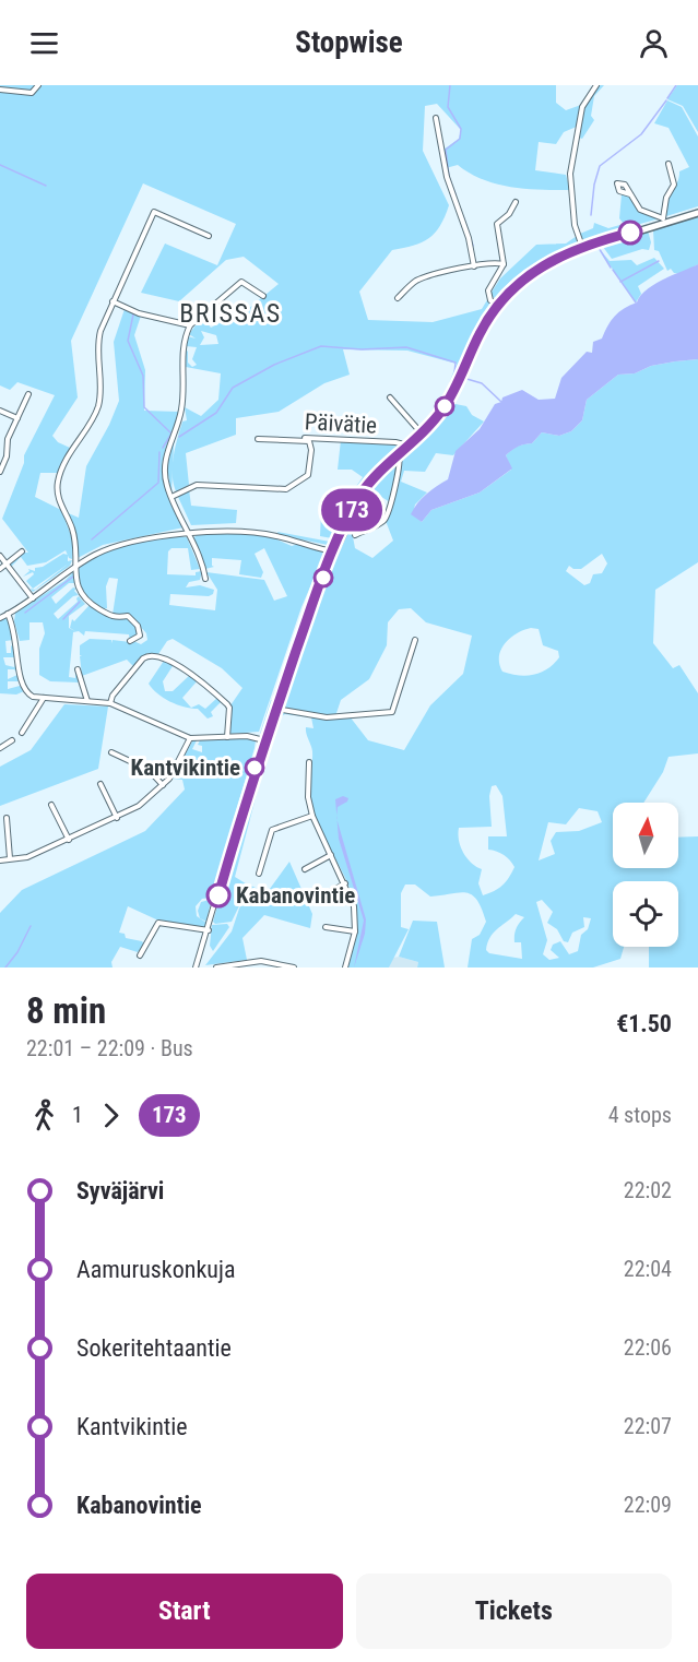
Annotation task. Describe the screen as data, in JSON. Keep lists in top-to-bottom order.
{
  "streets": {
    "street": ["Päivätie"]
  },
  "districts": ["BRISSAS"],
  "places": ["Kantvikintie", "Kabanovintie"],
  "lines": ["bus line 173"],
  "north": "top",
  "page": {
    "header": "Stopwise",
    "on_map": "173",
    "heading": ["8 min", "22:01 – 22:09 · Bus", "€1.50"],
    "legs": ["1", "173", "4 stops"],
    "list": [
      {
        "name": "Syväjärvi",
        "value": "22:02"
      },
      {
        "name": "Aamuruskonkuja",
        "value": "22:04"
      },
      {
        "name": "Sokeritehtaantie",
        "value": "22:06"
      },
      {
        "name": "Kantvikintie",
        "value": "22:07"
      },
      {
        "name": "Kabanovintie",
        "value": "22:09"
      }
    ],
    "buttons": ["Start", "Tickets"]
  }
}
